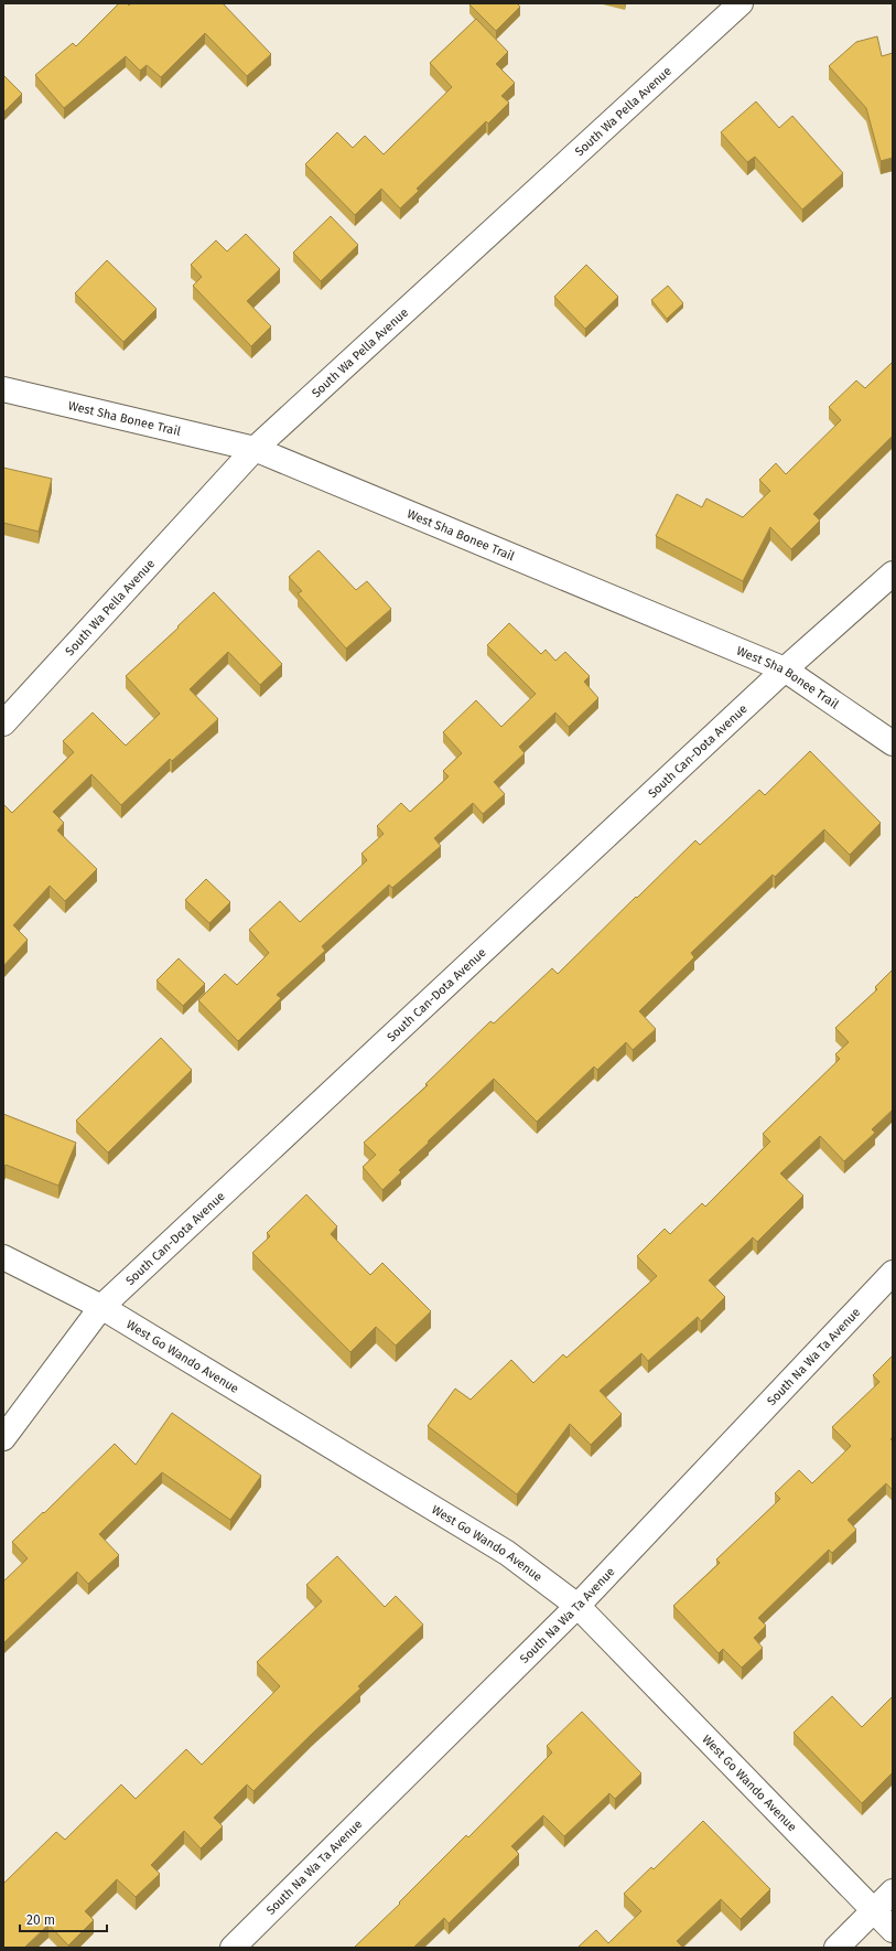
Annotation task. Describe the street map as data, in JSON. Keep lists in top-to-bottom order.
{
  "streets": {
    "street": [
      "South Wa Pella Avenue",
      "West Sha Bonee Trail",
      "South Can-Dota Avenue",
      "West Go Wando Avenue",
      "South Na Wa Ta Avenue"
    ]
  },
  "crossings": [
    ["South Wa Pella Avenue", "West Sha Bonee Trail"],
    ["West Sha Bonee Trail", "South Can-Dota Avenue"],
    ["South Can-Dota Avenue", "West Go Wando Avenue"],
    ["West Go Wando Avenue", "South Na Wa Ta Avenue"]
  ],
  "scale_bar": "20 m"
}
